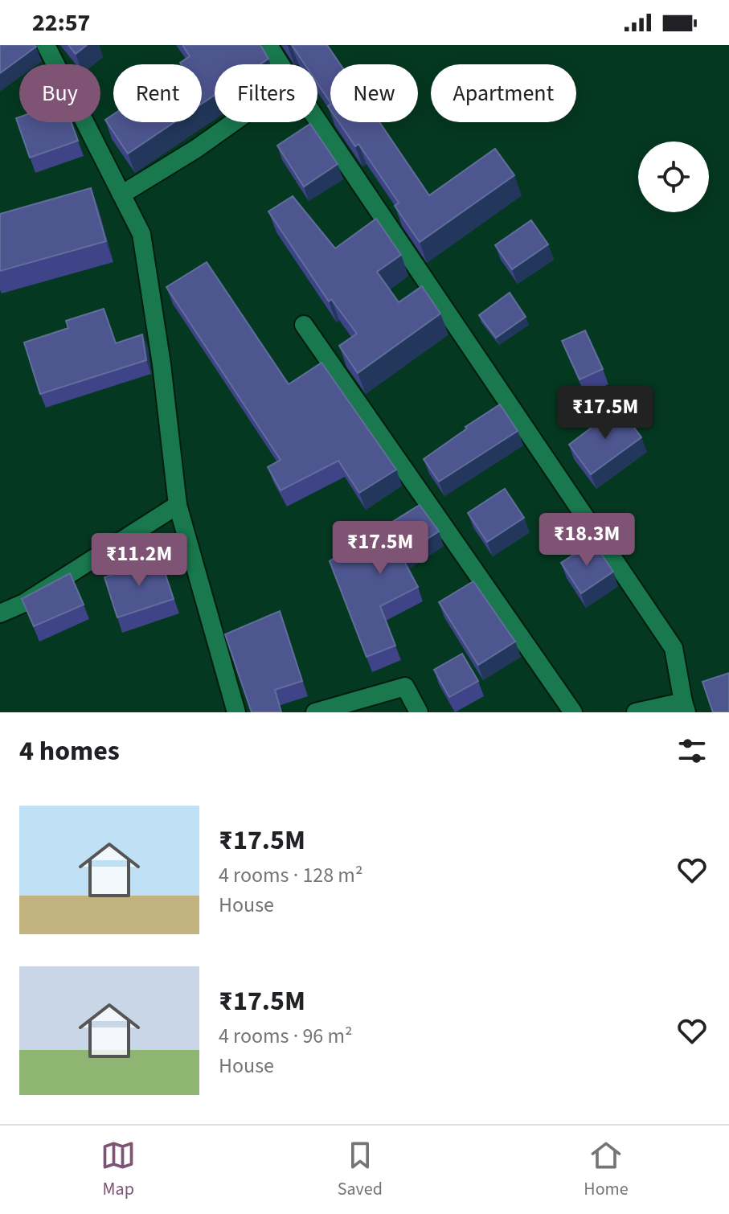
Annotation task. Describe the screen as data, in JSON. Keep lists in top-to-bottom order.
{
  "page": {
    "status": "22:57",
    "chip": [
      "Buy",
      "Rent",
      "Filters",
      "New",
      "Apartment"
    ],
    "price": [
      "₹17.5M",
      "₹18.3M",
      "₹17.5M",
      "₹11.2M"
    ],
    "heading": "4 homes",
    "list": [
      {
        "name": "₹17.5M",
        "note": "4 rooms · 128 m² · House"
      },
      {
        "name": "₹17.5M",
        "note": "4 rooms · 96 m² · House"
      }
    ],
    "tabs": ["Map", "Saved", "Home"]
  }
}
